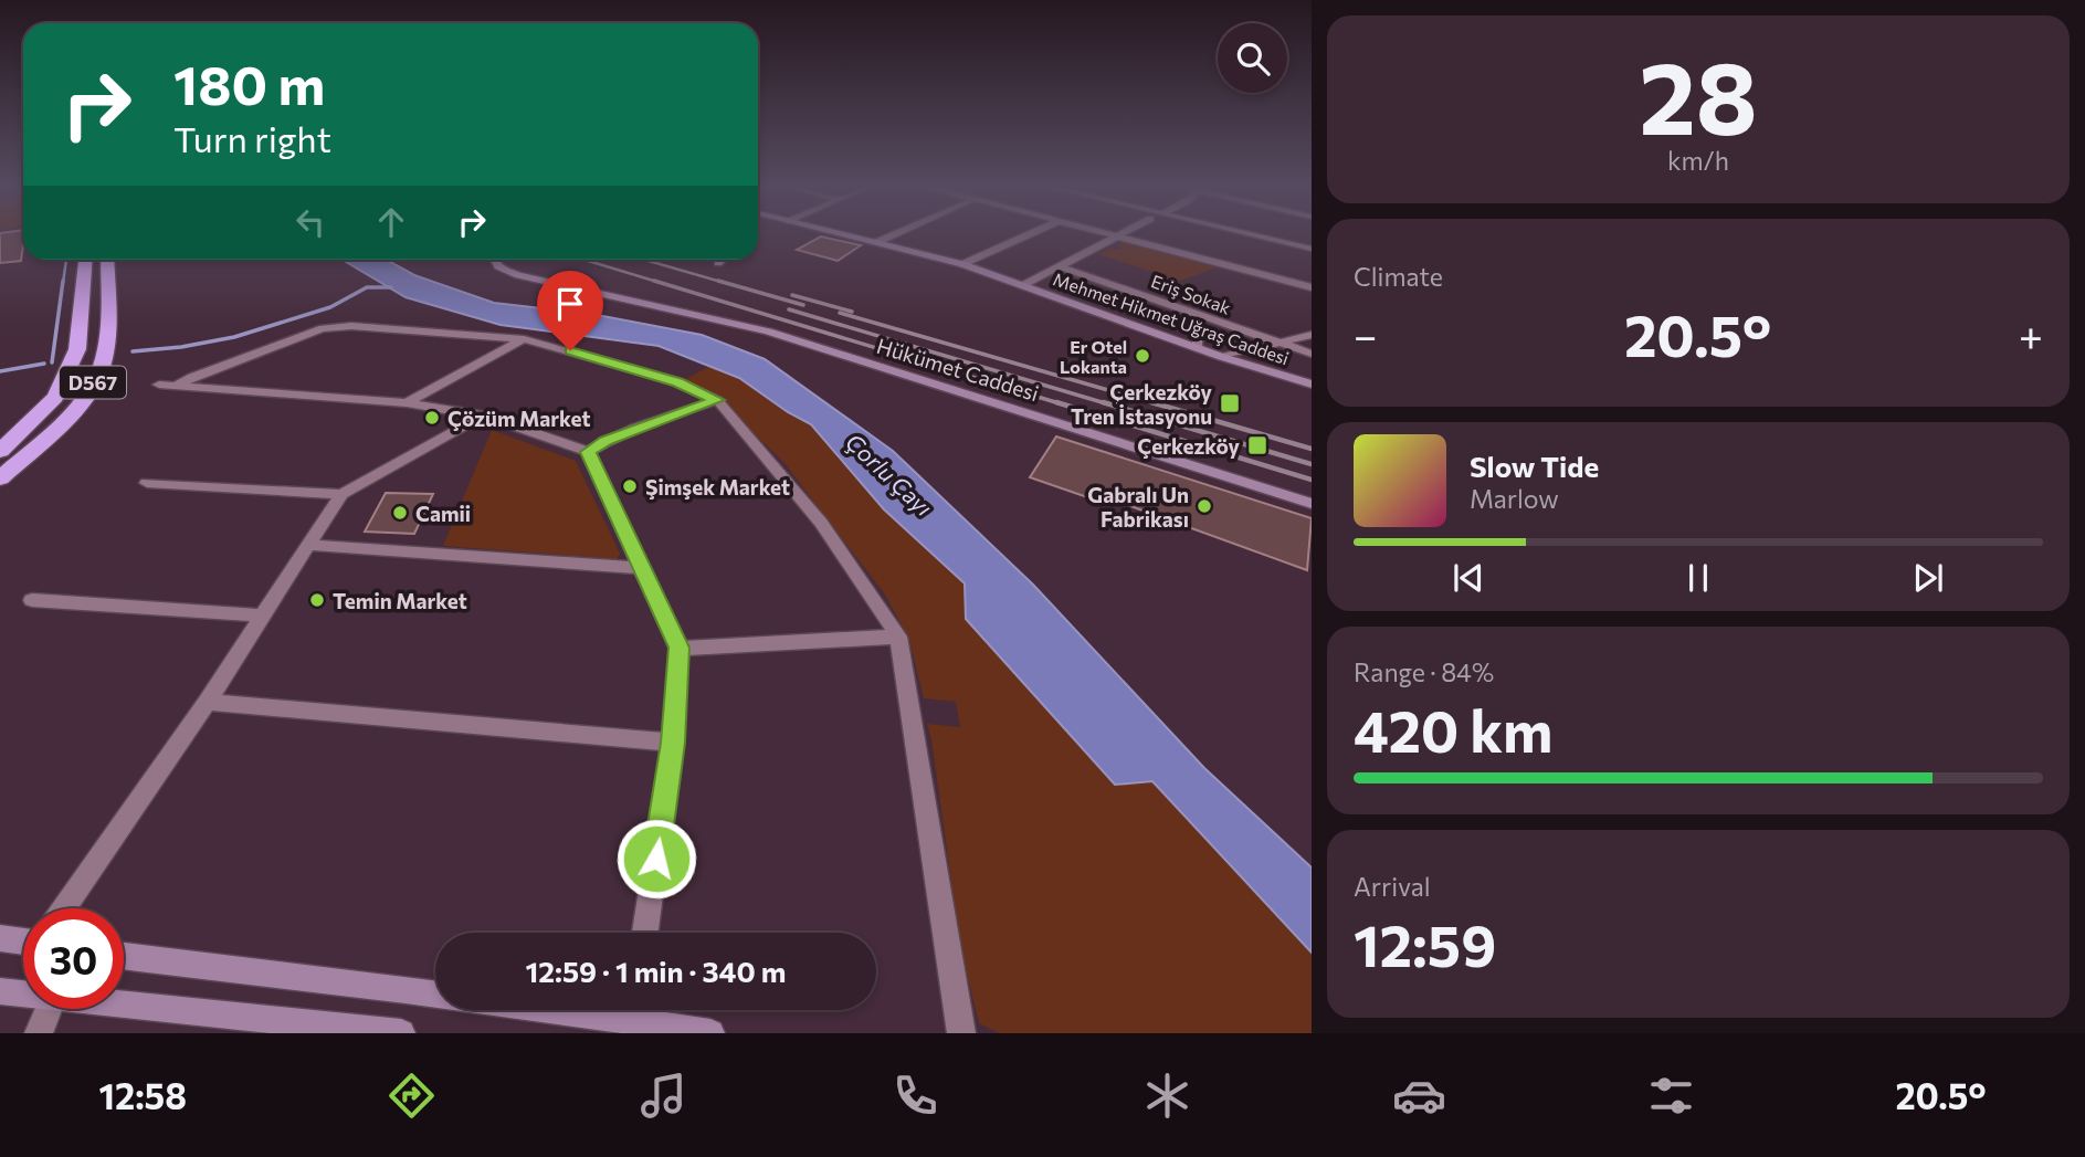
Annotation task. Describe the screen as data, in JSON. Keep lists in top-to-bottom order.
{
  "streets": {
    "highway": ["D567"],
    "main road": ["Mehmet Hikmet Uğraş Caddesi", "Hükümet Caddesi"],
    "street": ["Eriş Sokak"]
  },
  "water": ["Çorlu Çayı"],
  "places": {
    "other": [
      "Er Otel Lokanta",
      "Çözüm Market",
      "Şimşek Market",
      "Gabralı Un Fabrikası",
      "Camii",
      "Temin Market"
    ],
    "transit": ["Çerkezköy Tren İstasyonu", "Çerkezköy"]
  },
  "page": {
    "tile": [
      ["28", "km/h"],
      "Climate",
      ["Range · 84%", "420 km"],
      ["Arrival", "12:59"]
    ],
    "turn": ["180 m", "Turn right"],
    "heat": ["−", "20.5°", "+"],
    "song": ["Slow Tide", "Marlow"],
    "limit": "30",
    "trip": "12:59 · 1 min · 340 m",
    "tabs": ["12:58", "20.5°"]
  }
}
